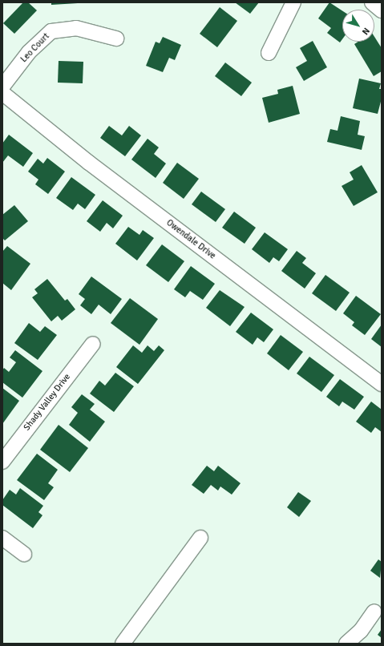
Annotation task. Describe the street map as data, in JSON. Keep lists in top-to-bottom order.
{
  "streets": {
    "street": ["Leo Court", "Owendale Drive", "Shady Valley Drive"]
  },
  "north": "bottom right"
}
